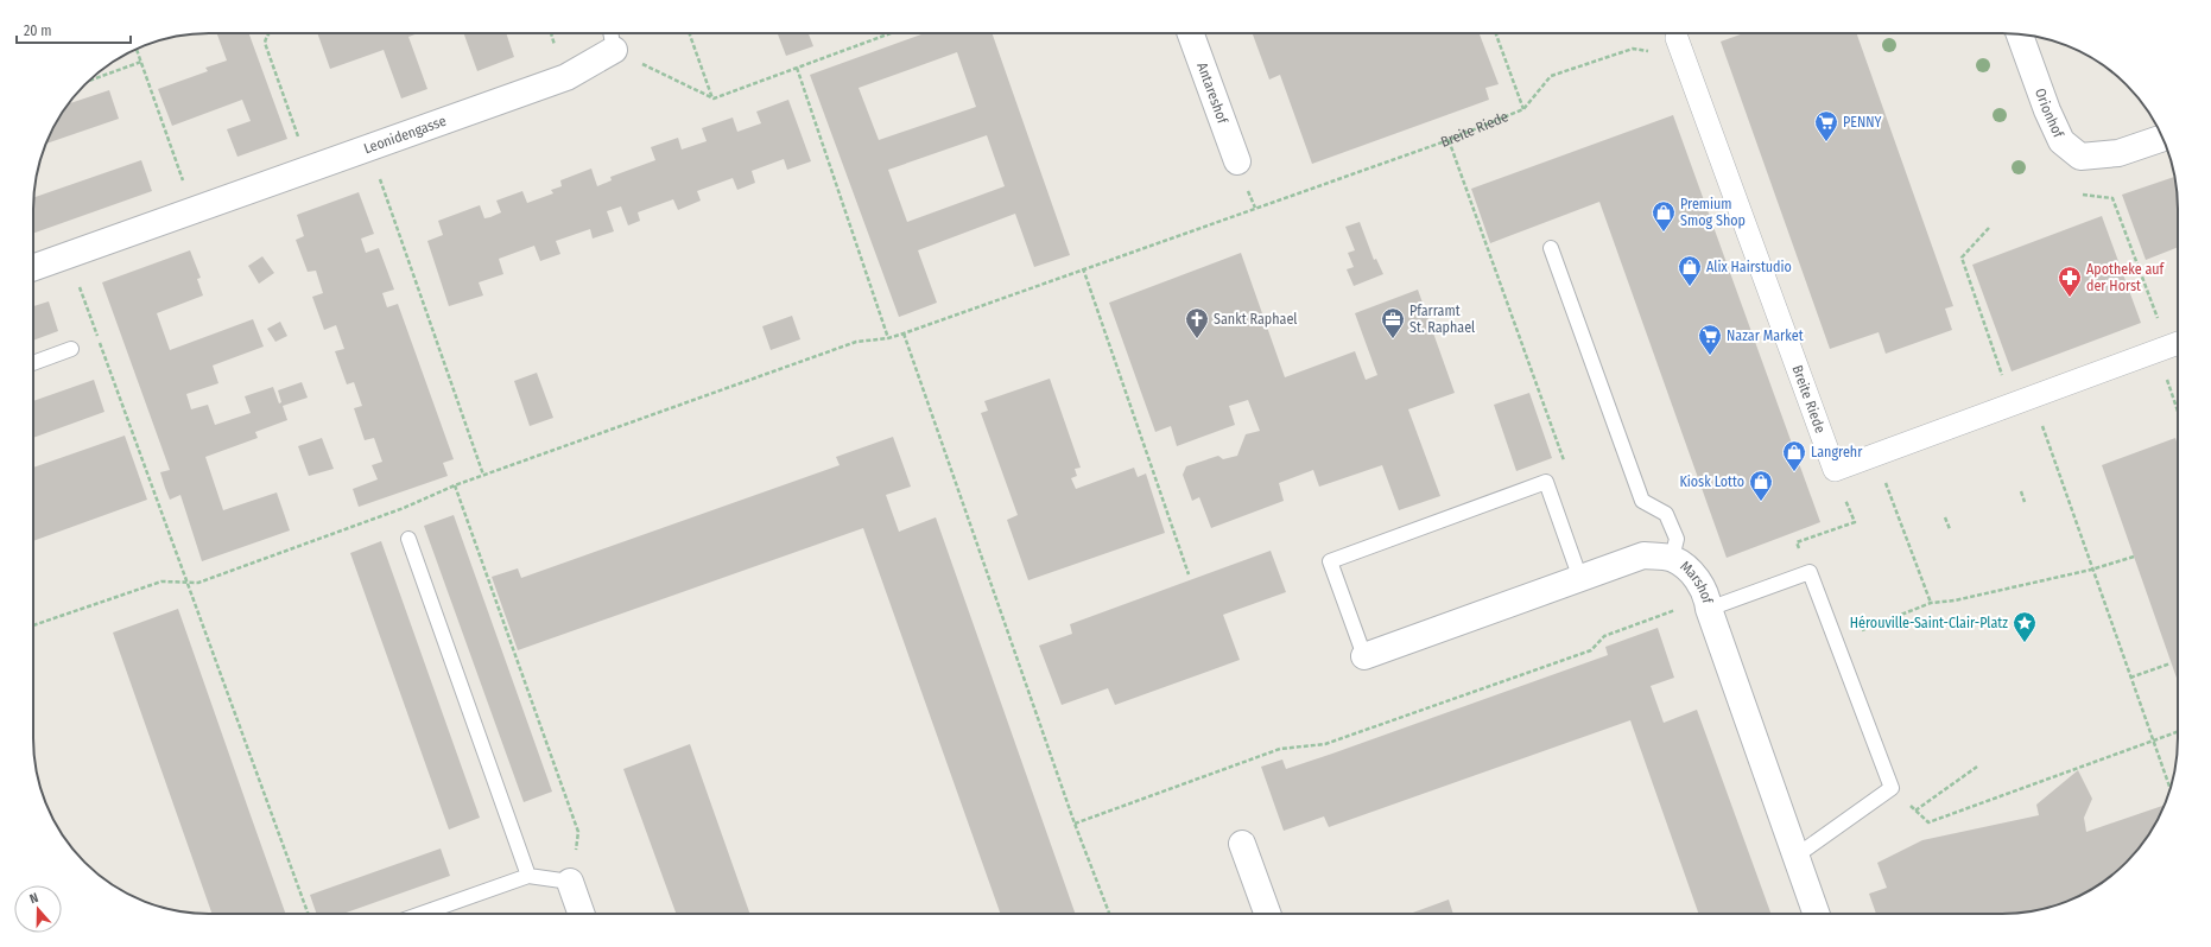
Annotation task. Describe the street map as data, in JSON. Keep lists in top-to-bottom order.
{
  "streets": {
    "street": [
      "Antareshof",
      "Orionhof",
      "Breite Riede",
      "Leonidengasse",
      "Marshof"
    ]
  },
  "places": {
    "supermarket": ["PENNY", "Nazar Market"],
    "shop": [
      "Premium Smog Shop",
      "Alix Hairstudio",
      "Langrehr",
      "Kiosk Lotto"
    ],
    "pharmacy": ["Apotheke auf der Horst"],
    "church": ["Sankt Raphael"],
    "office": ["Pfarramt St. Raphael"],
    "place": ["Hérouville-Saint-Clair-Platz"]
  },
  "scale_bar": "20 m",
  "north": "top"
}
